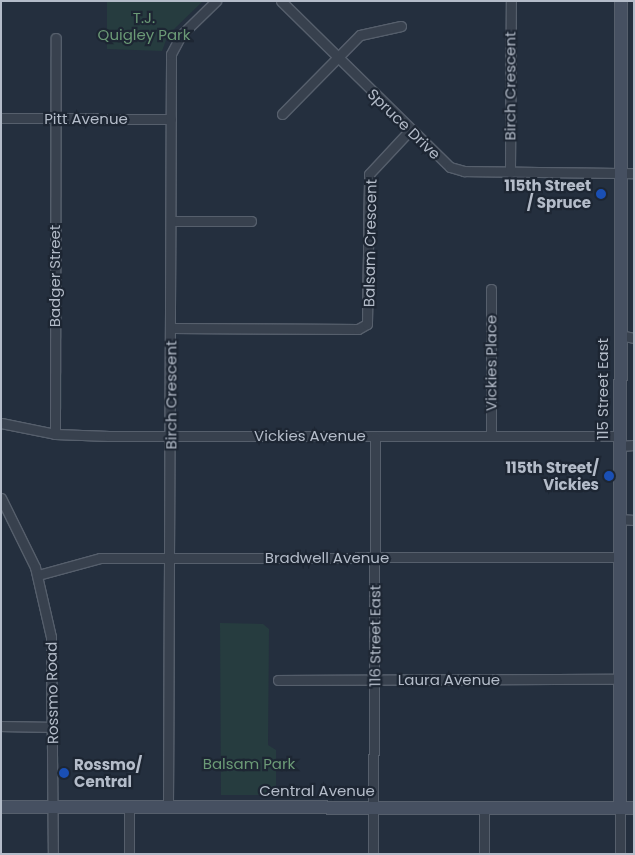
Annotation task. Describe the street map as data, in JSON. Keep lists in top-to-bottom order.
{
  "streets": {
    "street": [
      "Birch Crescent",
      "Pitt Avenue",
      "Spruce Drive",
      "Balsam Crescent",
      "Badger Street",
      "Vickies Place",
      "115 Street East",
      "Vickies Avenue",
      "Bradwell Avenue",
      "116 Street East",
      "Laura Avenue",
      "Rossmo Road",
      "Central Avenue"
    ]
  },
  "crossings": [
    ["Birch Crescent", "Pitt Avenue"],
    ["Birch Crescent", "Spruce Drive"],
    ["Birch Crescent", "Balsam Crescent"],
    ["Birch Crescent", "Vickies Avenue"],
    ["Birch Crescent", "Bradwell Avenue"],
    ["Birch Crescent", "Central Avenue"],
    ["Pitt Avenue", "Badger Street"],
    ["Spruce Drive", "Balsam Crescent"],
    ["Spruce Drive", "115 Street East"],
    ["Badger Street", "Vickies Avenue"],
    ["Vickies Place", "Vickies Avenue"],
    ["115 Street East", "Vickies Avenue"],
    ["115 Street East", "Bradwell Avenue"],
    ["115 Street East", "Laura Avenue"],
    ["115 Street East", "Central Avenue"],
    ["Vickies Avenue", "116 Street East"],
    ["Bradwell Avenue", "116 Street East"],
    ["Bradwell Avenue", "Rossmo Road"],
    ["116 Street East", "Laura Avenue"],
    ["116 Street East", "Central Avenue"],
    ["Rossmo Road", "Central Avenue"]
  ],
  "parks": ["T.J. Quigley Park", "Balsam Park"],
  "places": ["115th Street / Spruce", "115th Street/ Vickies", "Rossmo/ Central"]
}
